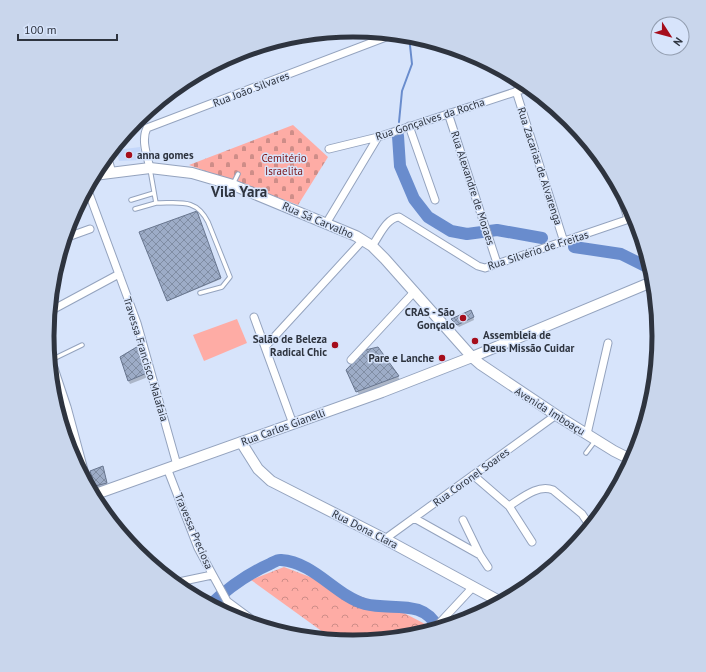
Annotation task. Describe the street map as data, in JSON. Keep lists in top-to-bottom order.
{
  "streets": {
    "street": [
      "Rua João Silvares",
      "Rua Gonçalves da Rocha",
      "Rua Zacarias de Alvarenga",
      "Rua Alexandre de Moraes",
      "Rua Sá Carvalho",
      "Rua Silvério de Freitas",
      "Travessa Francisco Malafaia",
      "Avenida Imboaçu",
      "Rua Carlos Gianelli",
      "Rua Coronel Soares",
      "Rua Dona Clara",
      "Travessa Preciosa"
    ]
  },
  "crossings": [
    ["Rua João Silvares", "Rua Sá Carvalho"],
    ["Rua Gonçalves da Rocha", "Rua Zacarias de Alvarenga"],
    ["Rua Gonçalves da Rocha", "Rua Alexandre de Moraes"],
    ["Rua Zacarias de Alvarenga", "Rua Silvério de Freitas"],
    ["Rua Alexandre de Moraes", "Rua Silvério de Freitas"],
    ["Rua Sá Carvalho", "Rua Silvério de Freitas"],
    ["Rua Sá Carvalho", "Avenida Imboaçu"],
    ["Rua Sá Carvalho", "Rua Carlos Gianelli"],
    ["Travessa Francisco Malafaia", "Rua Carlos Gianelli"],
    ["Travessa Francisco Malafaia", "Travessa Preciosa"],
    ["Avenida Imboaçu", "Rua Carlos Gianelli"],
    ["Avenida Imboaçu", "Rua Coronel Soares"],
    ["Rua Carlos Gianelli", "Rua Dona Clara"],
    ["Rua Carlos Gianelli", "Travessa Preciosa"],
    ["Rua Coronel Soares", "Rua Dona Clara"]
  ],
  "districts": ["Vila Yara"],
  "parks": ["Cemitério Israelita"],
  "places": [
    "anna gomes",
    "CRAS - São Gonçalo",
    "Assembleia de Deus Missão Cuidar",
    "Salão de Beleza Radical Chic",
    "Pare e Lanche"
  ],
  "scale_bar": "100 m",
  "north": "bottom right"
}
